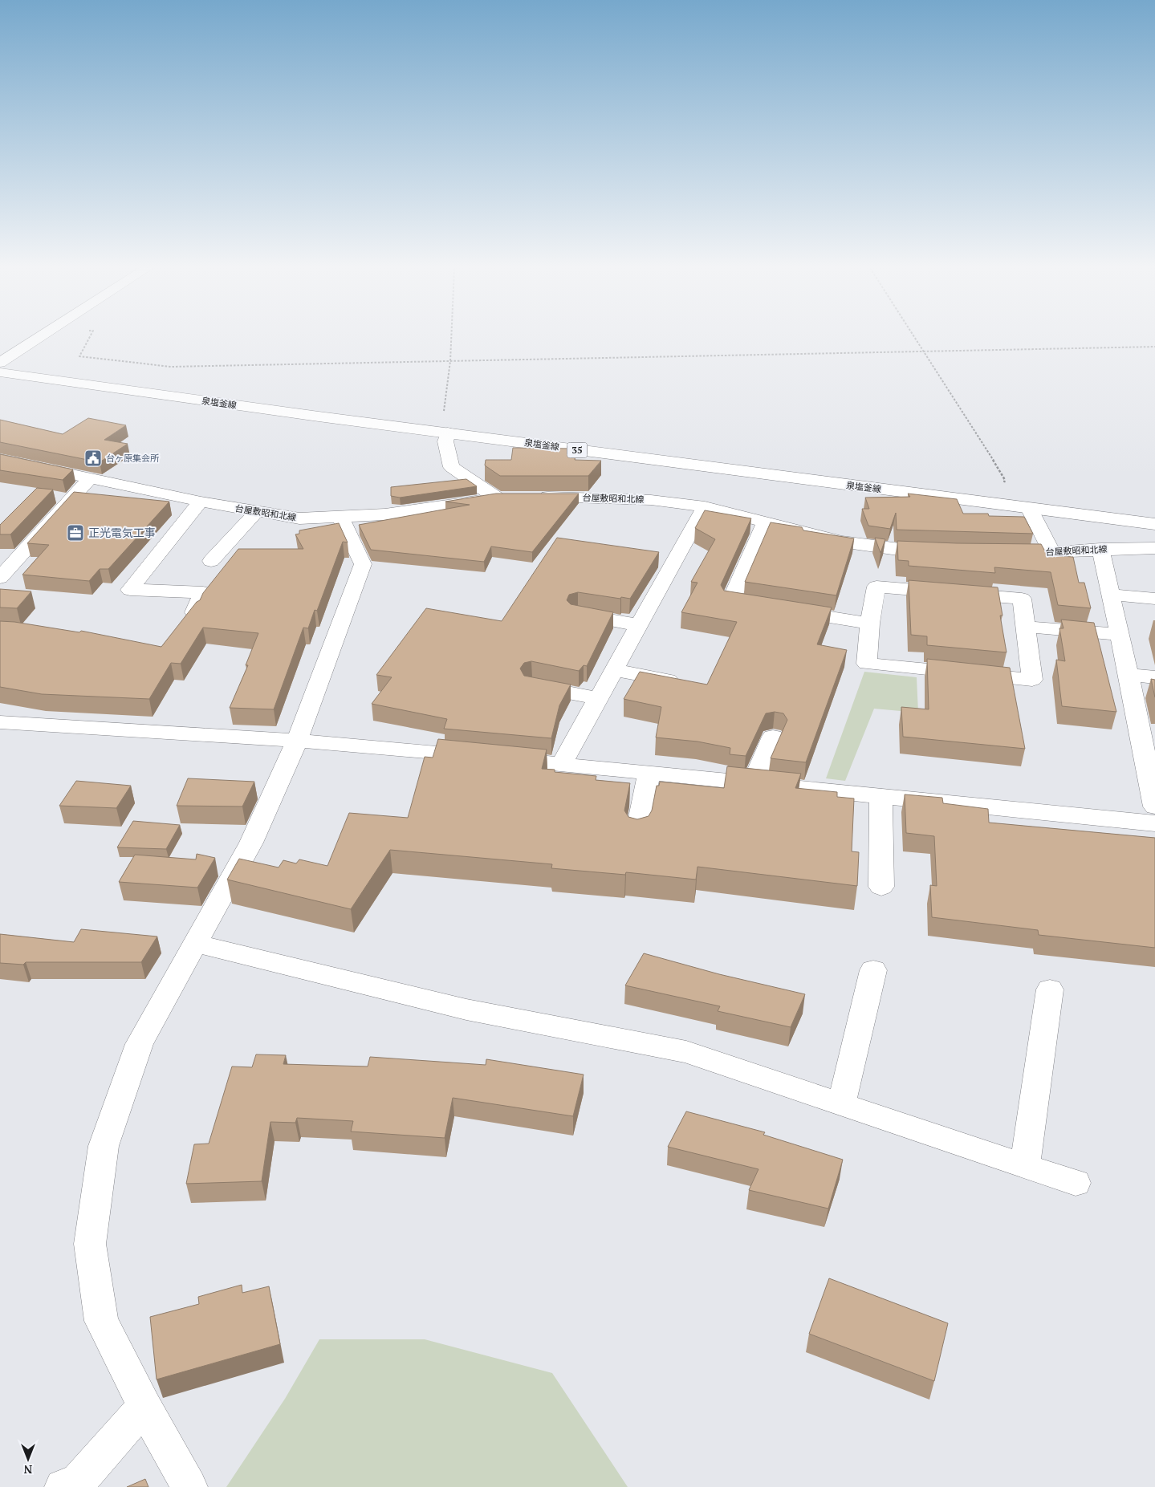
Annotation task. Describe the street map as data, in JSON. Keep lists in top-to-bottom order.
{
  "streets": {
    "street": ["泉塩釜線", "35", "台屋敷昭和北線"]
  },
  "crossings": [
    ["泉塩釜線", "台屋敷昭和北線"]
  ],
  "places": {
    "public building": ["台ヶ原集会所"],
    "office": ["正光電気工事"]
  },
  "north": "bottom"
}
